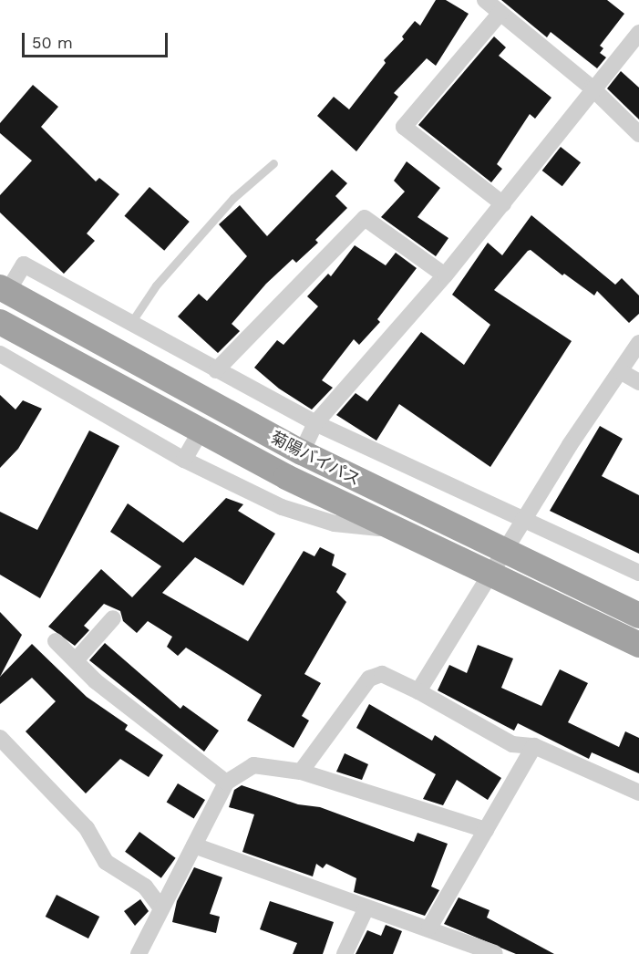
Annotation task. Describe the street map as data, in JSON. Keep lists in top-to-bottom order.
{
  "streets": {
    "highway": ["菊陽バイパス"]
  },
  "scale_bar": "50 m"
}
